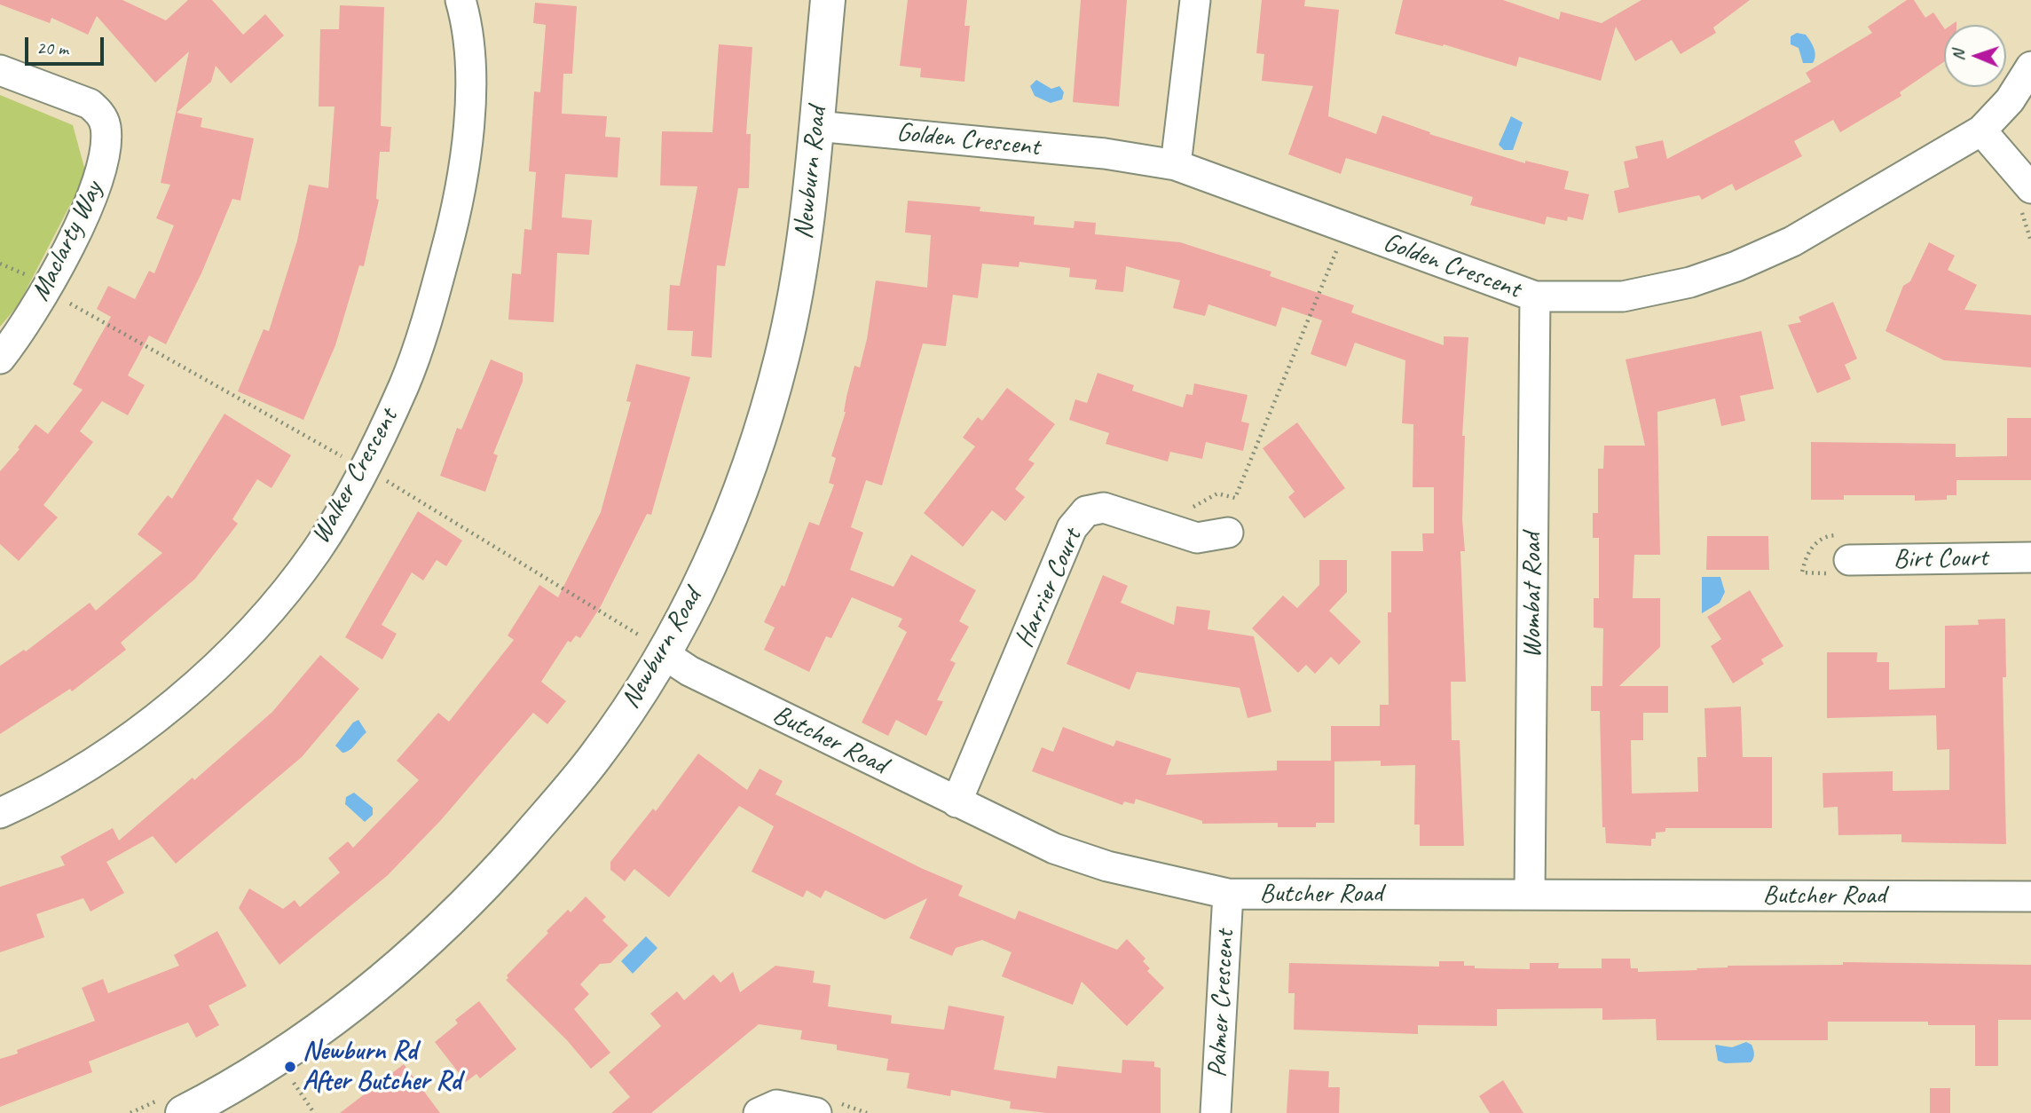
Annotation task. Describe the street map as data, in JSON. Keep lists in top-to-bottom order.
{
  "streets": {
    "street": [
      "Golden Crescent",
      "Newburn Road",
      "Maclarty Way",
      "Walker Crescent",
      "Birt Court",
      "Harrier Court",
      "Wombat Road",
      "Butcher Road",
      "Palmer Crescent"
    ]
  },
  "crossings": [
    ["Golden Crescent", "Newburn Road"],
    ["Golden Crescent", "Wombat Road"],
    ["Newburn Road", "Butcher Road"],
    ["Harrier Court", "Butcher Road"],
    ["Wombat Road", "Butcher Road"],
    ["Butcher Road", "Palmer Crescent"]
  ],
  "places": ["Newburn Rd After Butcher Rd"],
  "scale_bar": "20 m",
  "north": "left"
}
